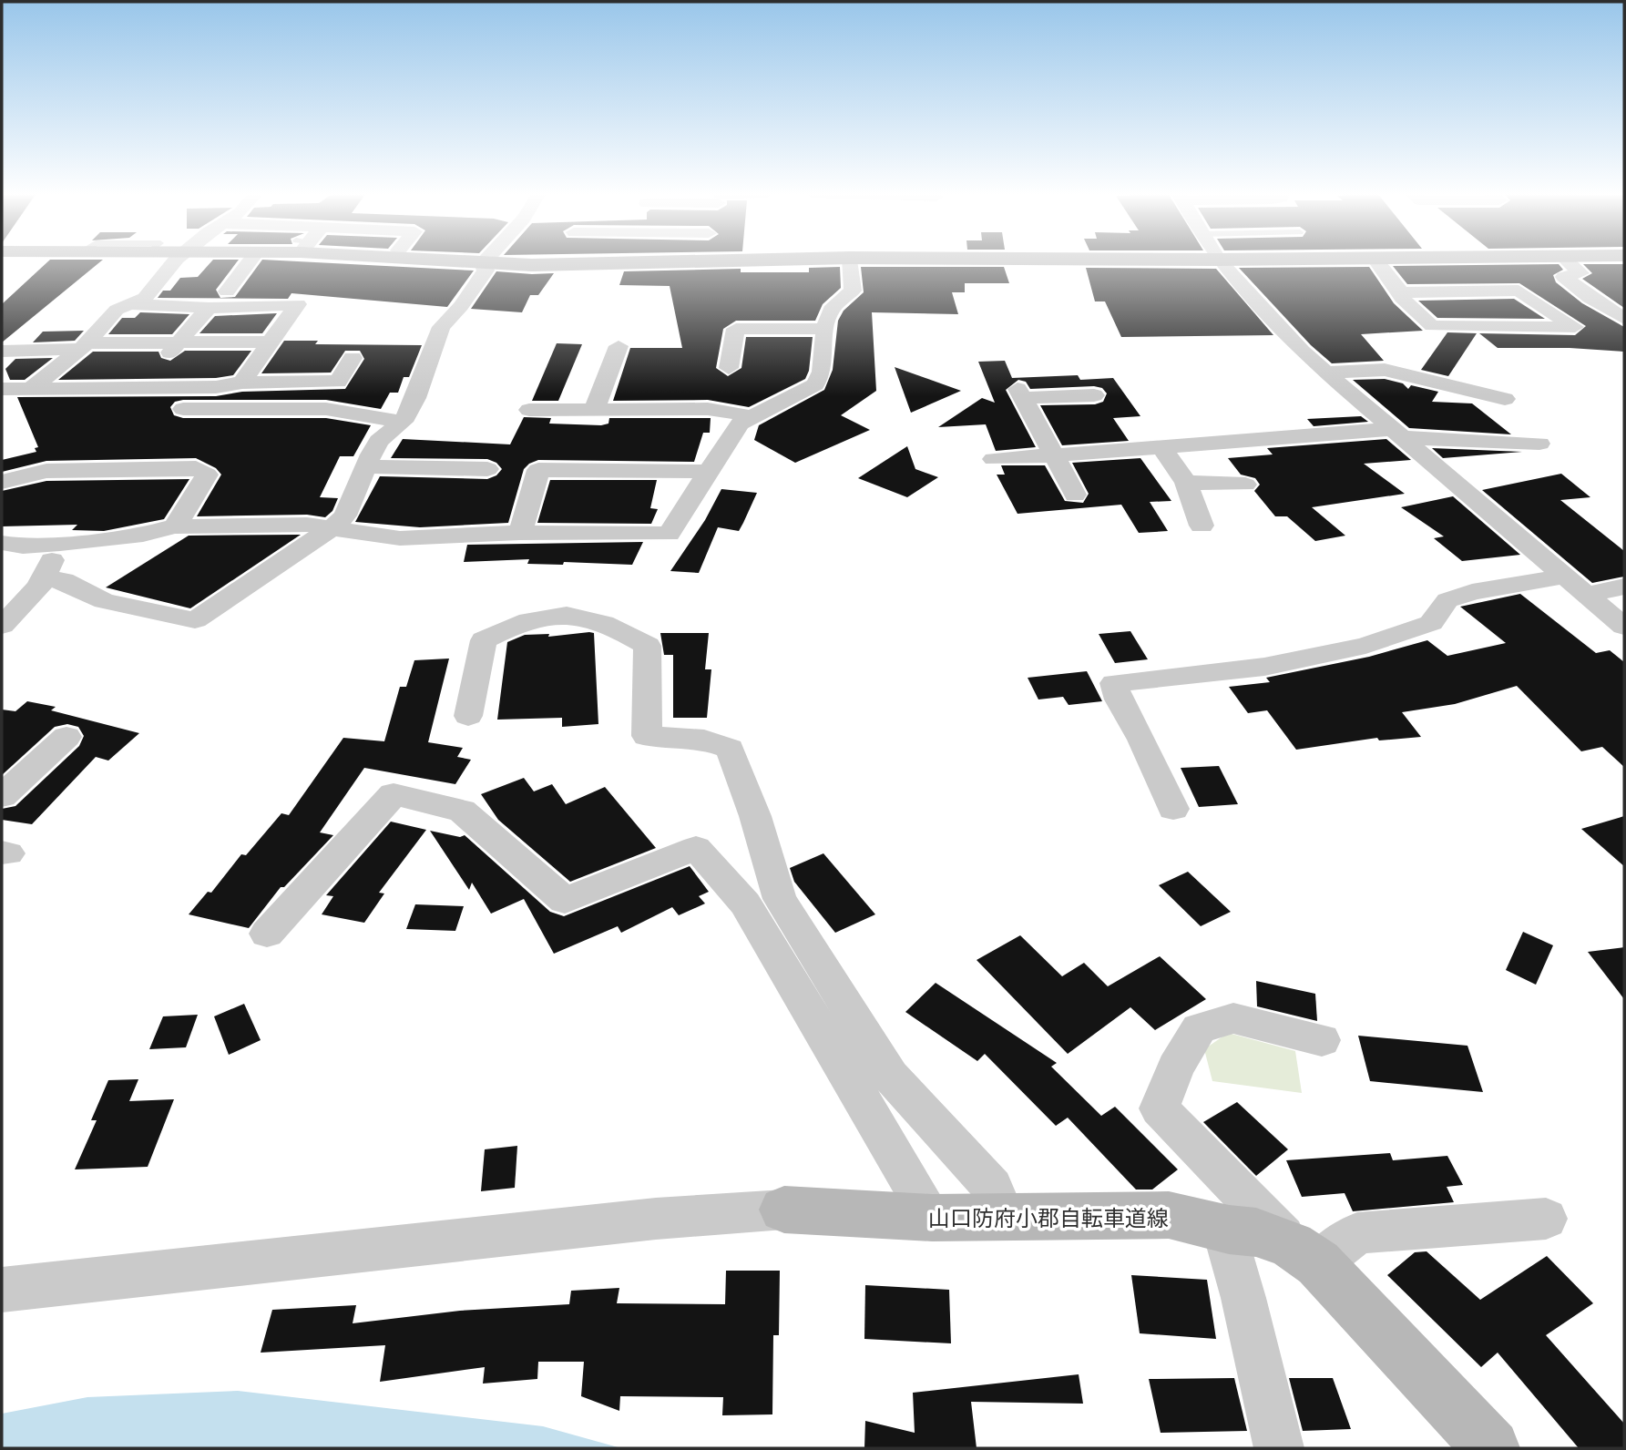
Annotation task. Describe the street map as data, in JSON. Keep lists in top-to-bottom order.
{
  "streets": {
    "main road": ["山口防府小郡自転車道線"]
  }
}
